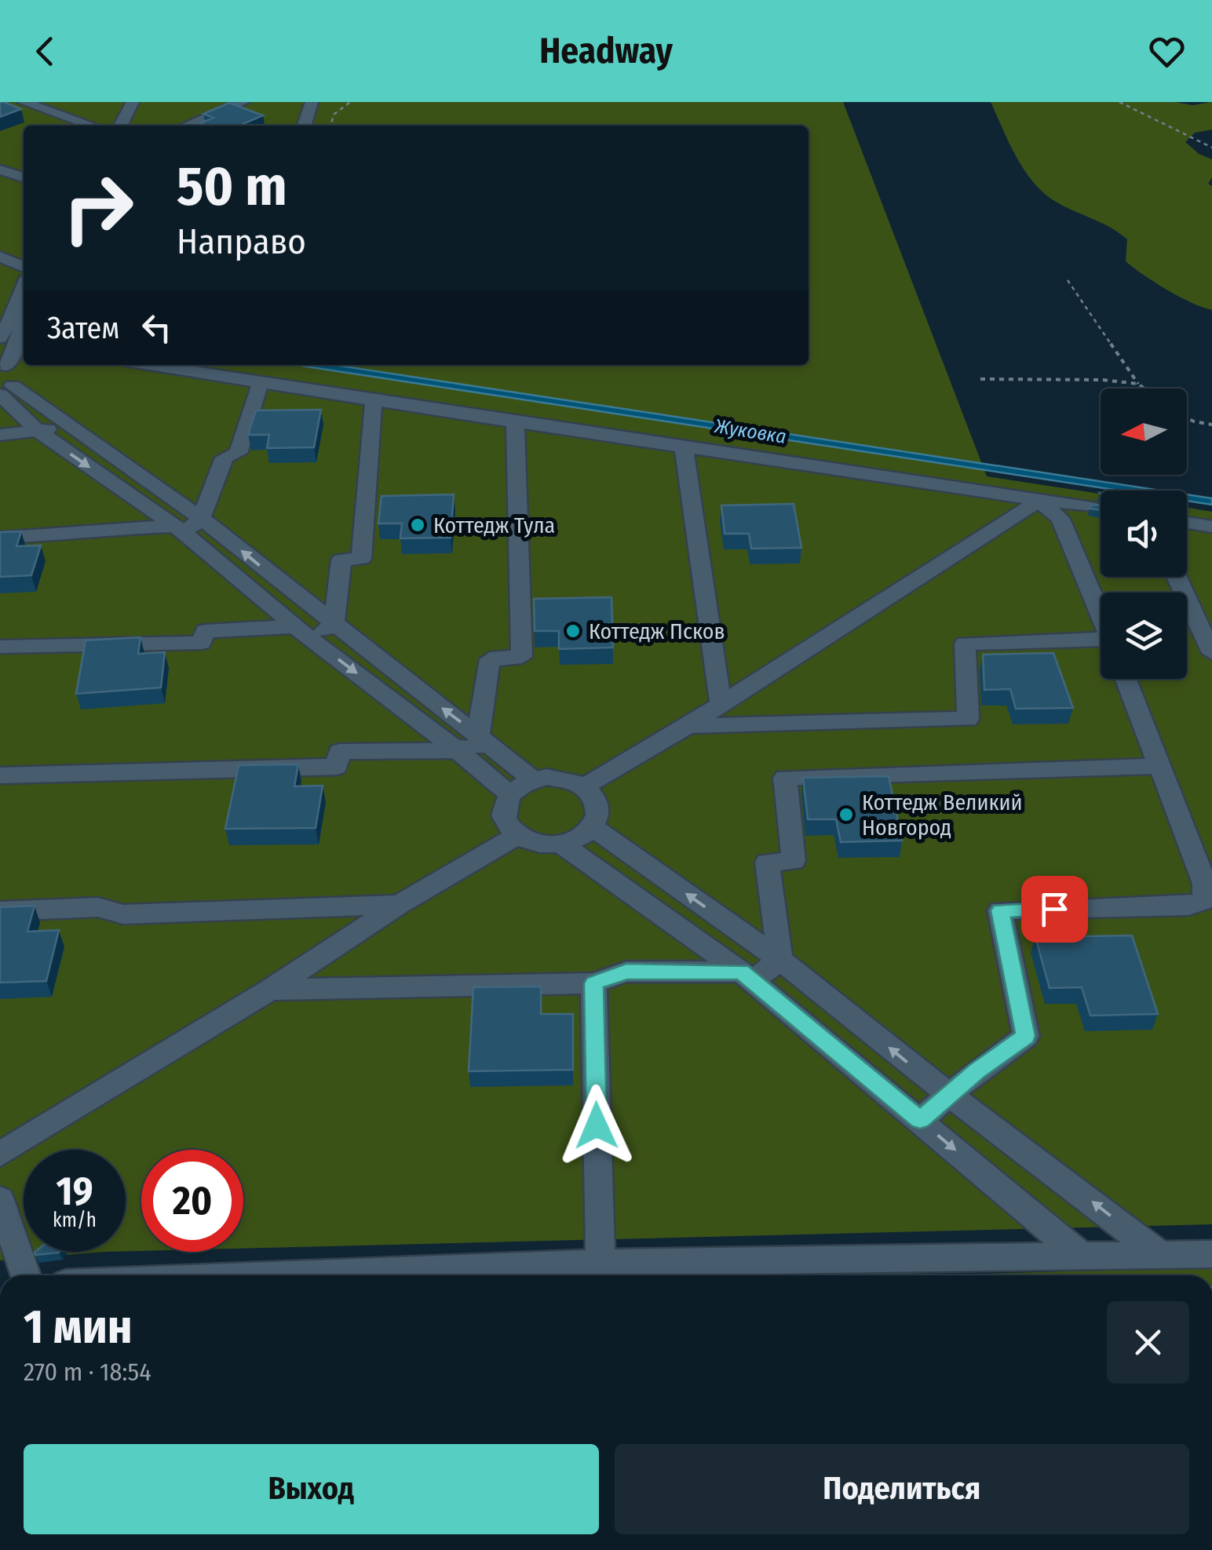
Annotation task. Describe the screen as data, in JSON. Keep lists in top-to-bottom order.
{
  "water": ["Жуковка"],
  "places": ["Коттедж Тула", "Коттедж Псков", "Коттедж Великий Новгород"],
  "north": "left",
  "page": {
    "header": "Headway",
    "turn": ["50 m", "Направо"],
    "then": "Затем",
    "speed": "19 km/h",
    "limit": "20",
    "heading": ["1 мин", "270 m · 18:54"],
    "buttons": ["Выход", "Поделиться"]
  }
}
